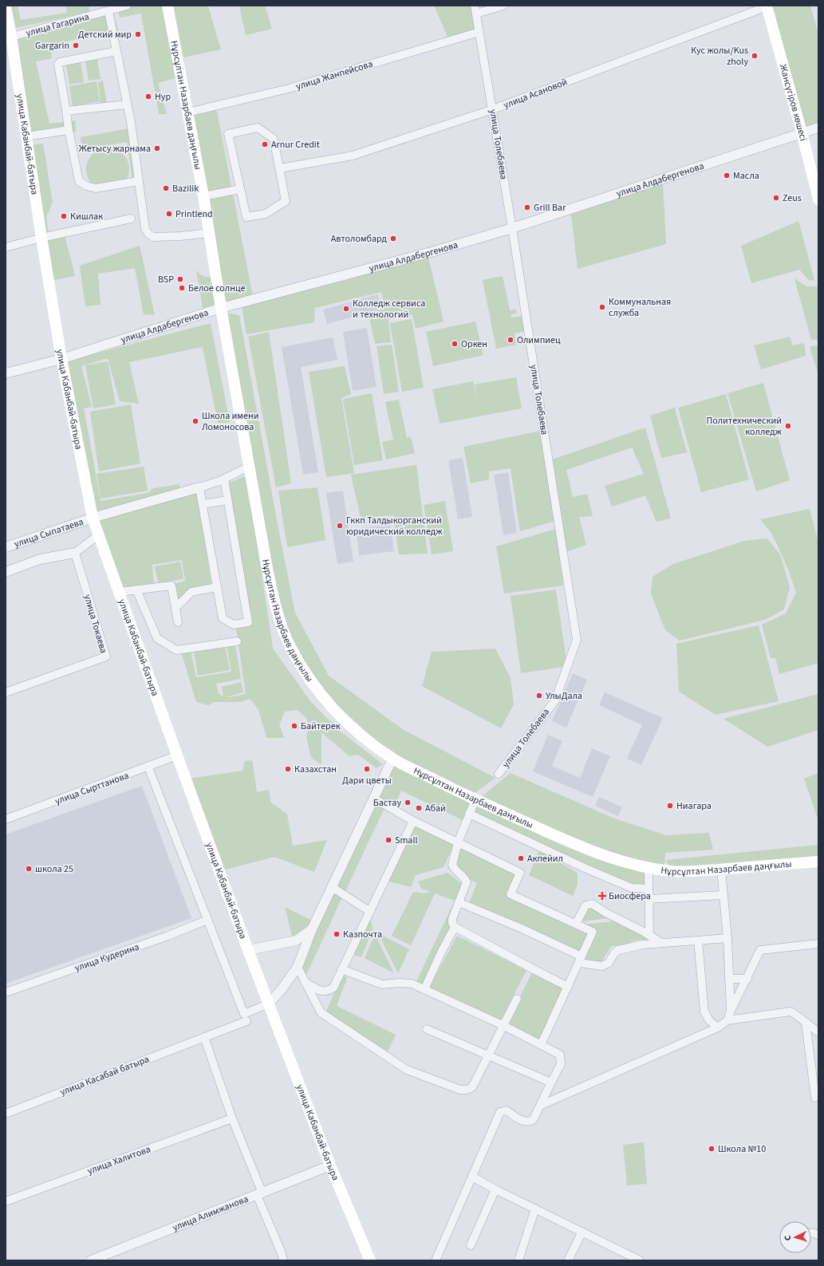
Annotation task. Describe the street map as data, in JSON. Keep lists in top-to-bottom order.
{
  "streets": {
    "main road": ["Жансүгіров көшесі", "Нұрсұлтан Назарбаев даңғылы", "улица Кабанбай-батыра"],
    "street": [
      "улица Гагарина",
      "улица Жанпейсова",
      "улица Асановой",
      "улица Толебаева",
      "улица Алдабергенова",
      "улица Сыпатаева",
      "улица Токаева",
      "улица Сырттанова",
      "улица Кудерина",
      "улица Касабай батыра",
      "улица Халитова",
      "улица Алимжанова"
    ]
  },
  "crossings": [
    ["улица Гагарина", "улица Кабанбай-батыра"],
    ["улица Жанпейсова", "Нұрсұлтан Назарбаев даңғылы"],
    ["улица Жанпейсова", "улица Толебаева"],
    ["улица Асановой", "Жансүгіров көшесі"],
    ["улица Асановой", "улица Толебаева"],
    ["Жансүгіров көшесі", "улица Алдабергенова"],
    ["Нұрсұлтан Назарбаев даңғылы", "улица Алдабергенова"],
    ["улица Кабанбай-батыра", "улица Алдабергенова"],
    ["улица Кабанбай-батыра", "улица Сыпатаева"],
    ["улица Кабанбай-батыра", "улица Сырттанова"],
    ["улица Кабанбай-батыра", "улица Алимжанова"],
    ["улица Толебаева", "улица Алдабергенова"]
  ],
  "places": {
    "other": [
      "Детский мир",
      "Gargarin",
      "Кус жолы/Kus zholy",
      "Нур",
      "Arnur Credit",
      "Жетысу жарнама",
      "Масла",
      "Bazilik",
      "Zeus",
      "Grill Bar",
      "Printlend",
      "Кишлак",
      "Автоломбард",
      "BSP",
      "Белое солнце",
      "Коммунальная служба",
      "Колледж сервиса и технологий",
      "Олимпиец",
      "Оркен",
      "Школа имени Ломоносова",
      "Политехнический колледж",
      "Гккп Талдыкорганский юридический колледж",
      "УлыДала",
      "Байтерек",
      "Казахстан",
      "Дари цветы",
      "Бастау",
      "Ниагара",
      "Абай",
      "Small",
      "Акпейил",
      "школа 25",
      "Казпочта",
      "Школа №10"
    ],
    "health": ["Биосфера"]
  },
  "north": "left"
}
